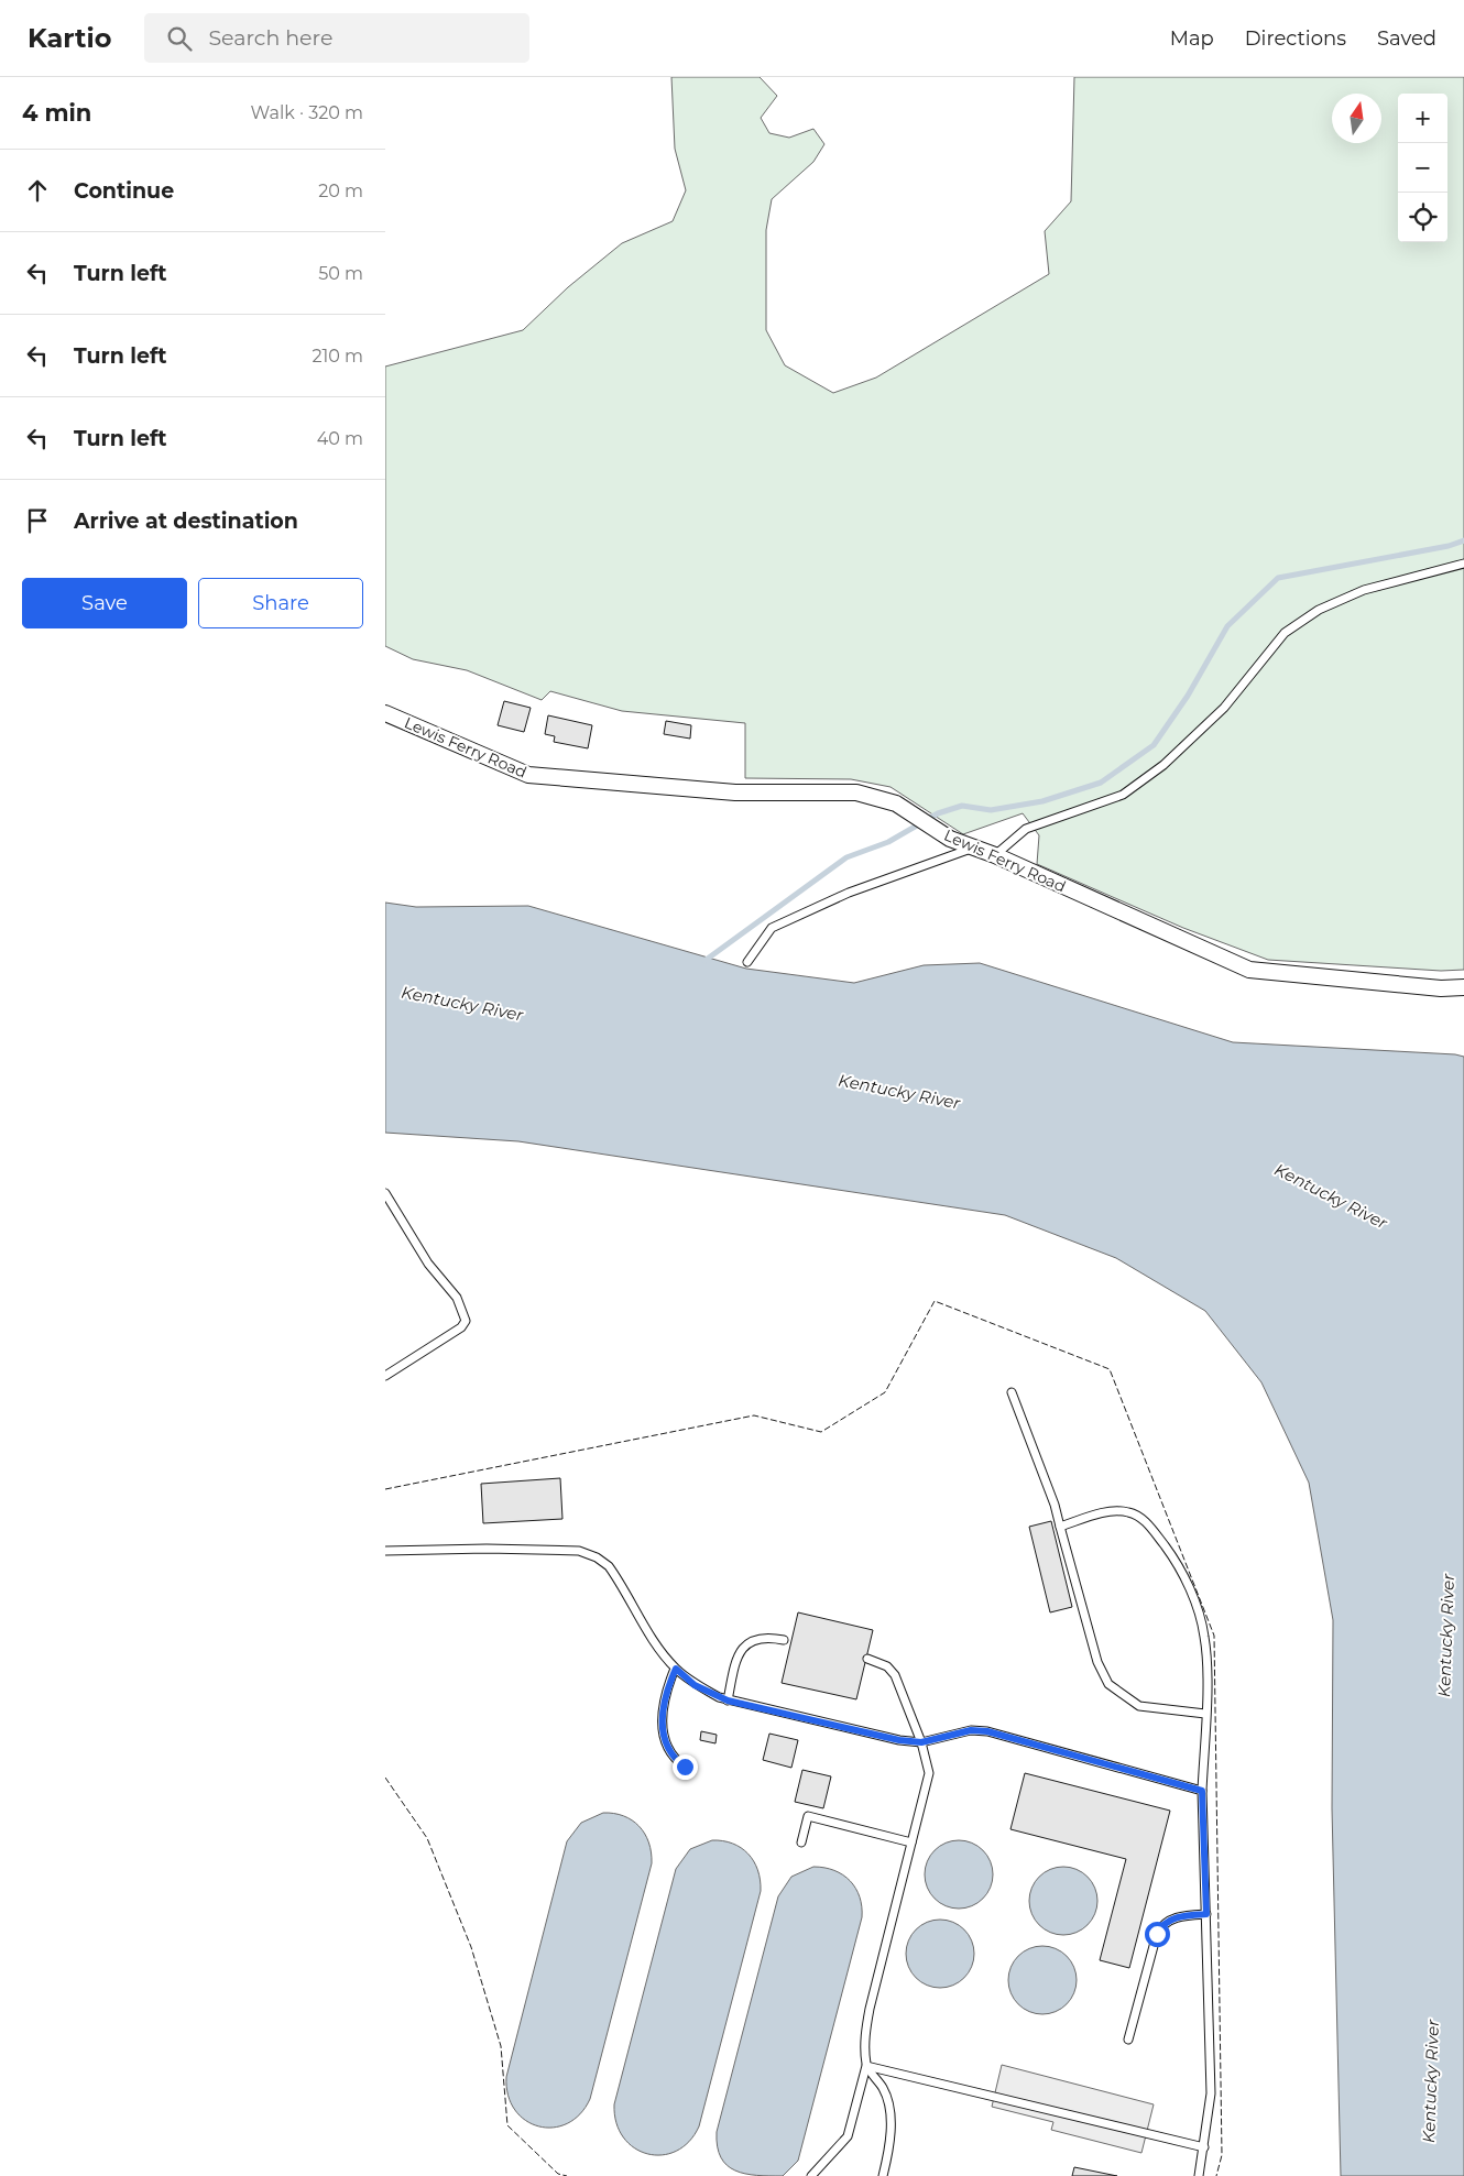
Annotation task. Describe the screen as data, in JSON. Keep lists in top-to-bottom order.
{
  "streets": {
    "street": ["Lewis Ferry Road"]
  },
  "water": ["Kentucky River"],
  "north": "top",
  "page": {
    "header": "Kartio",
    "search": "Search here",
    "nav": ["Map", "Directions", "Saved"],
    "heading": ["4 min", "Walk · 320 m"],
    "map_buttons": ["+", "−"],
    "list": [
      ["Continue", "20 m"],
      ["Turn left", "50 m"],
      ["Turn left", "210 m"],
      ["Turn left", "40 m"],
      "Arrive at destination"
    ],
    "buttons": ["Save", "Share"]
  }
}
